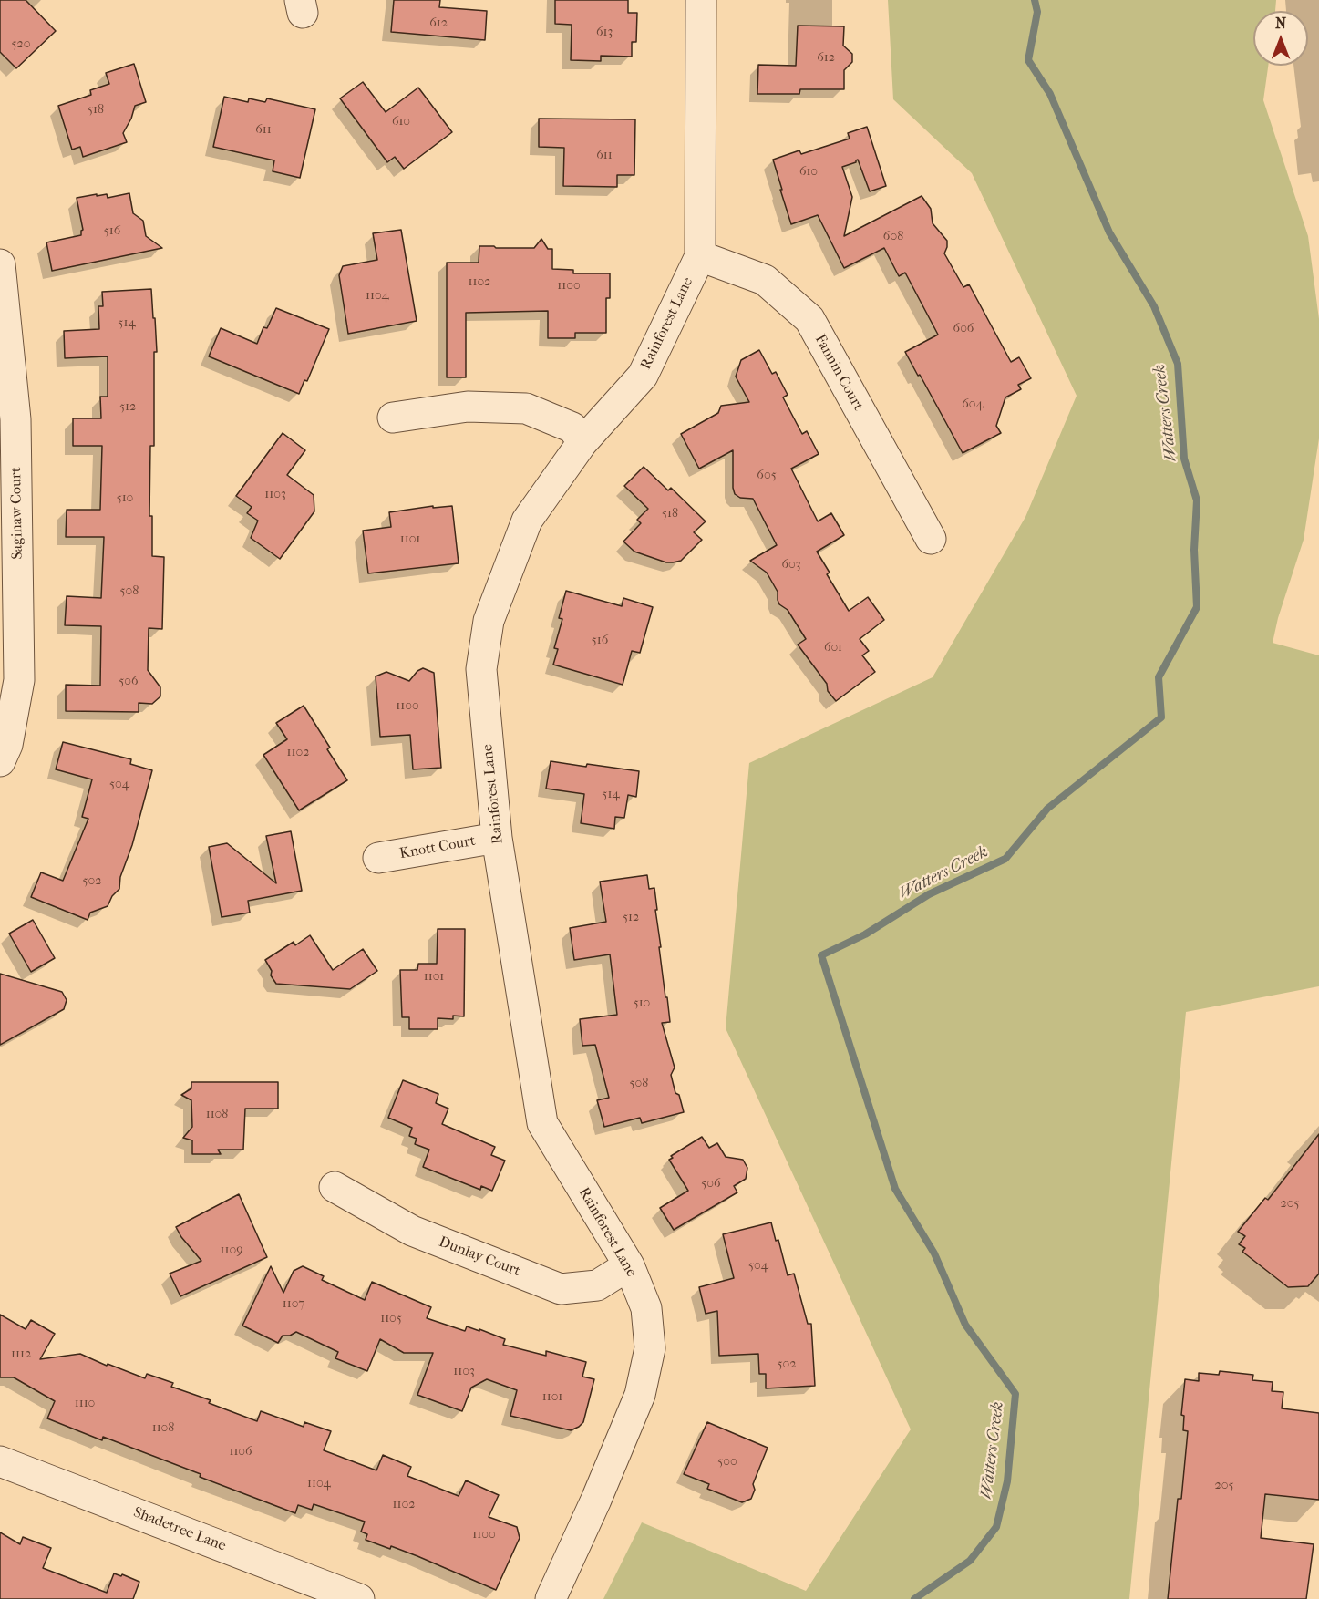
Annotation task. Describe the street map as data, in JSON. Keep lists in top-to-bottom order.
{
  "streets": {
    "street": [
      "Rainforest Lane",
      "Fannin Court",
      "Saginaw Court",
      "Knott Court",
      "Dunlay Court",
      "Shadetree Lane"
    ]
  },
  "crossings": [
    ["Rainforest Lane", "Fannin Court"],
    ["Rainforest Lane", "Knott Court"],
    ["Rainforest Lane", "Dunlay Court"]
  ],
  "water": ["Watters Creek"],
  "house_numbers": [
    "612",
    "613",
    "520",
    "612",
    "518",
    "610",
    "611",
    "611",
    "610",
    "516",
    "608",
    "1102",
    "1100",
    "1104",
    "514",
    "606",
    "604",
    "512",
    "605",
    "1103",
    "510",
    "518",
    "1101",
    "603",
    "508",
    "516",
    "601",
    "506",
    "1100",
    "1102",
    "504",
    "514",
    "502",
    "512",
    "1101",
    "510",
    "508",
    "1108",
    "506",
    "205",
    "1109",
    "504",
    "1107",
    "1105",
    "1112",
    "502",
    "1103",
    "1101",
    "1110",
    "1108",
    "1106",
    "500",
    "1104",
    "205",
    "1102",
    "1100"
  ],
  "north": "top"
}
